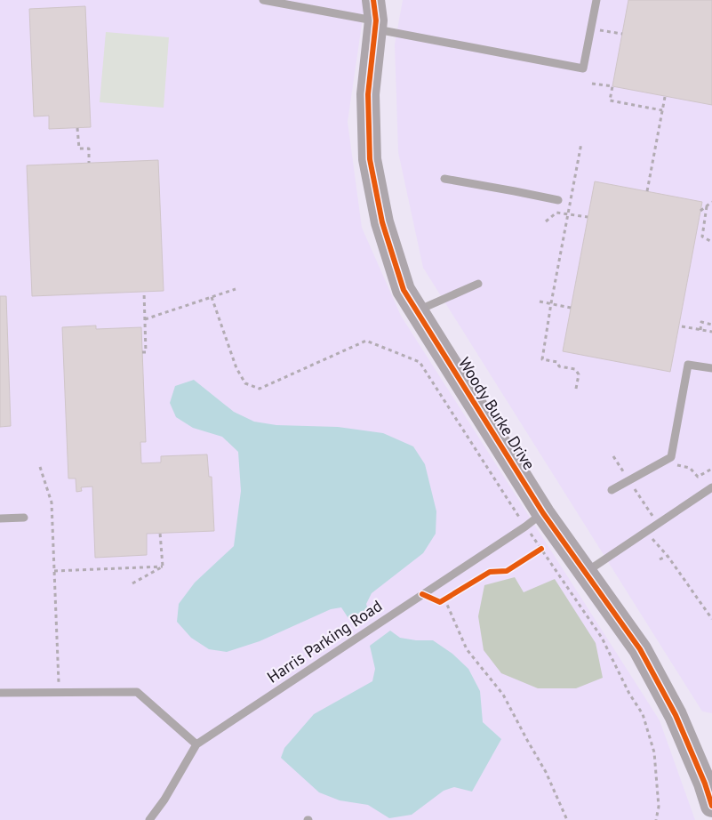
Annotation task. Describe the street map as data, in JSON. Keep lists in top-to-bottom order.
{
  "streets": {
    "street": ["Woody Burke Drive"],
    "lane": ["Harris Parking Road"]
  },
  "crossings": [
    ["Woody Burke Drive", "Harris Parking Road"]
  ]
}
